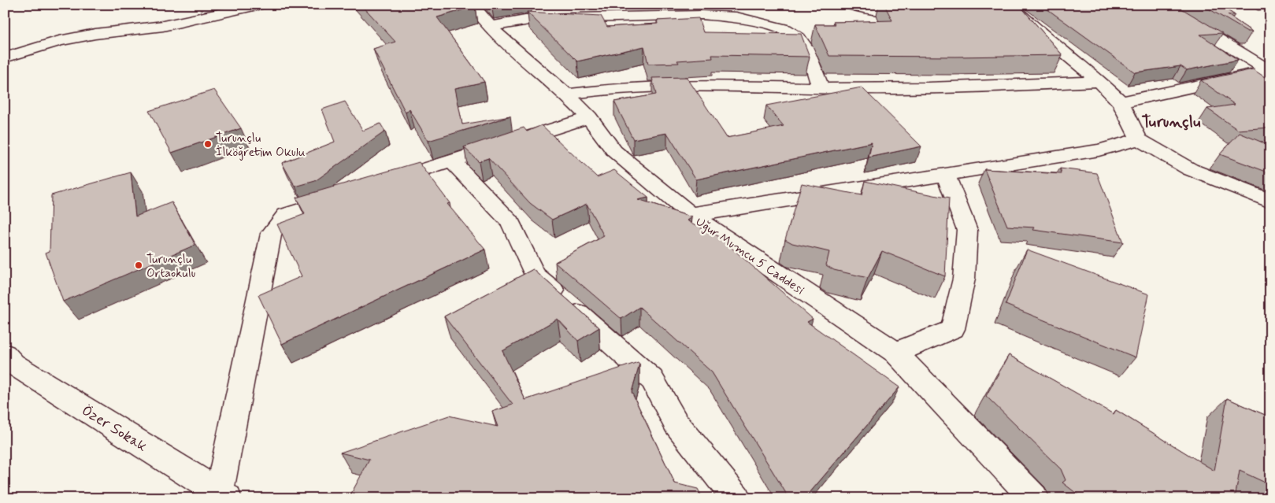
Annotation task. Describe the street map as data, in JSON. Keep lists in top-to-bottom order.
{
  "streets": {
    "street": ["Uğur Mumcu 5 Caddesi", "Özer Sokak"]
  },
  "districts": ["Turunçlu"],
  "places": ["Turunçlu İlköğretim Okulu", "Turunçlu Ortaokulu"]
}
